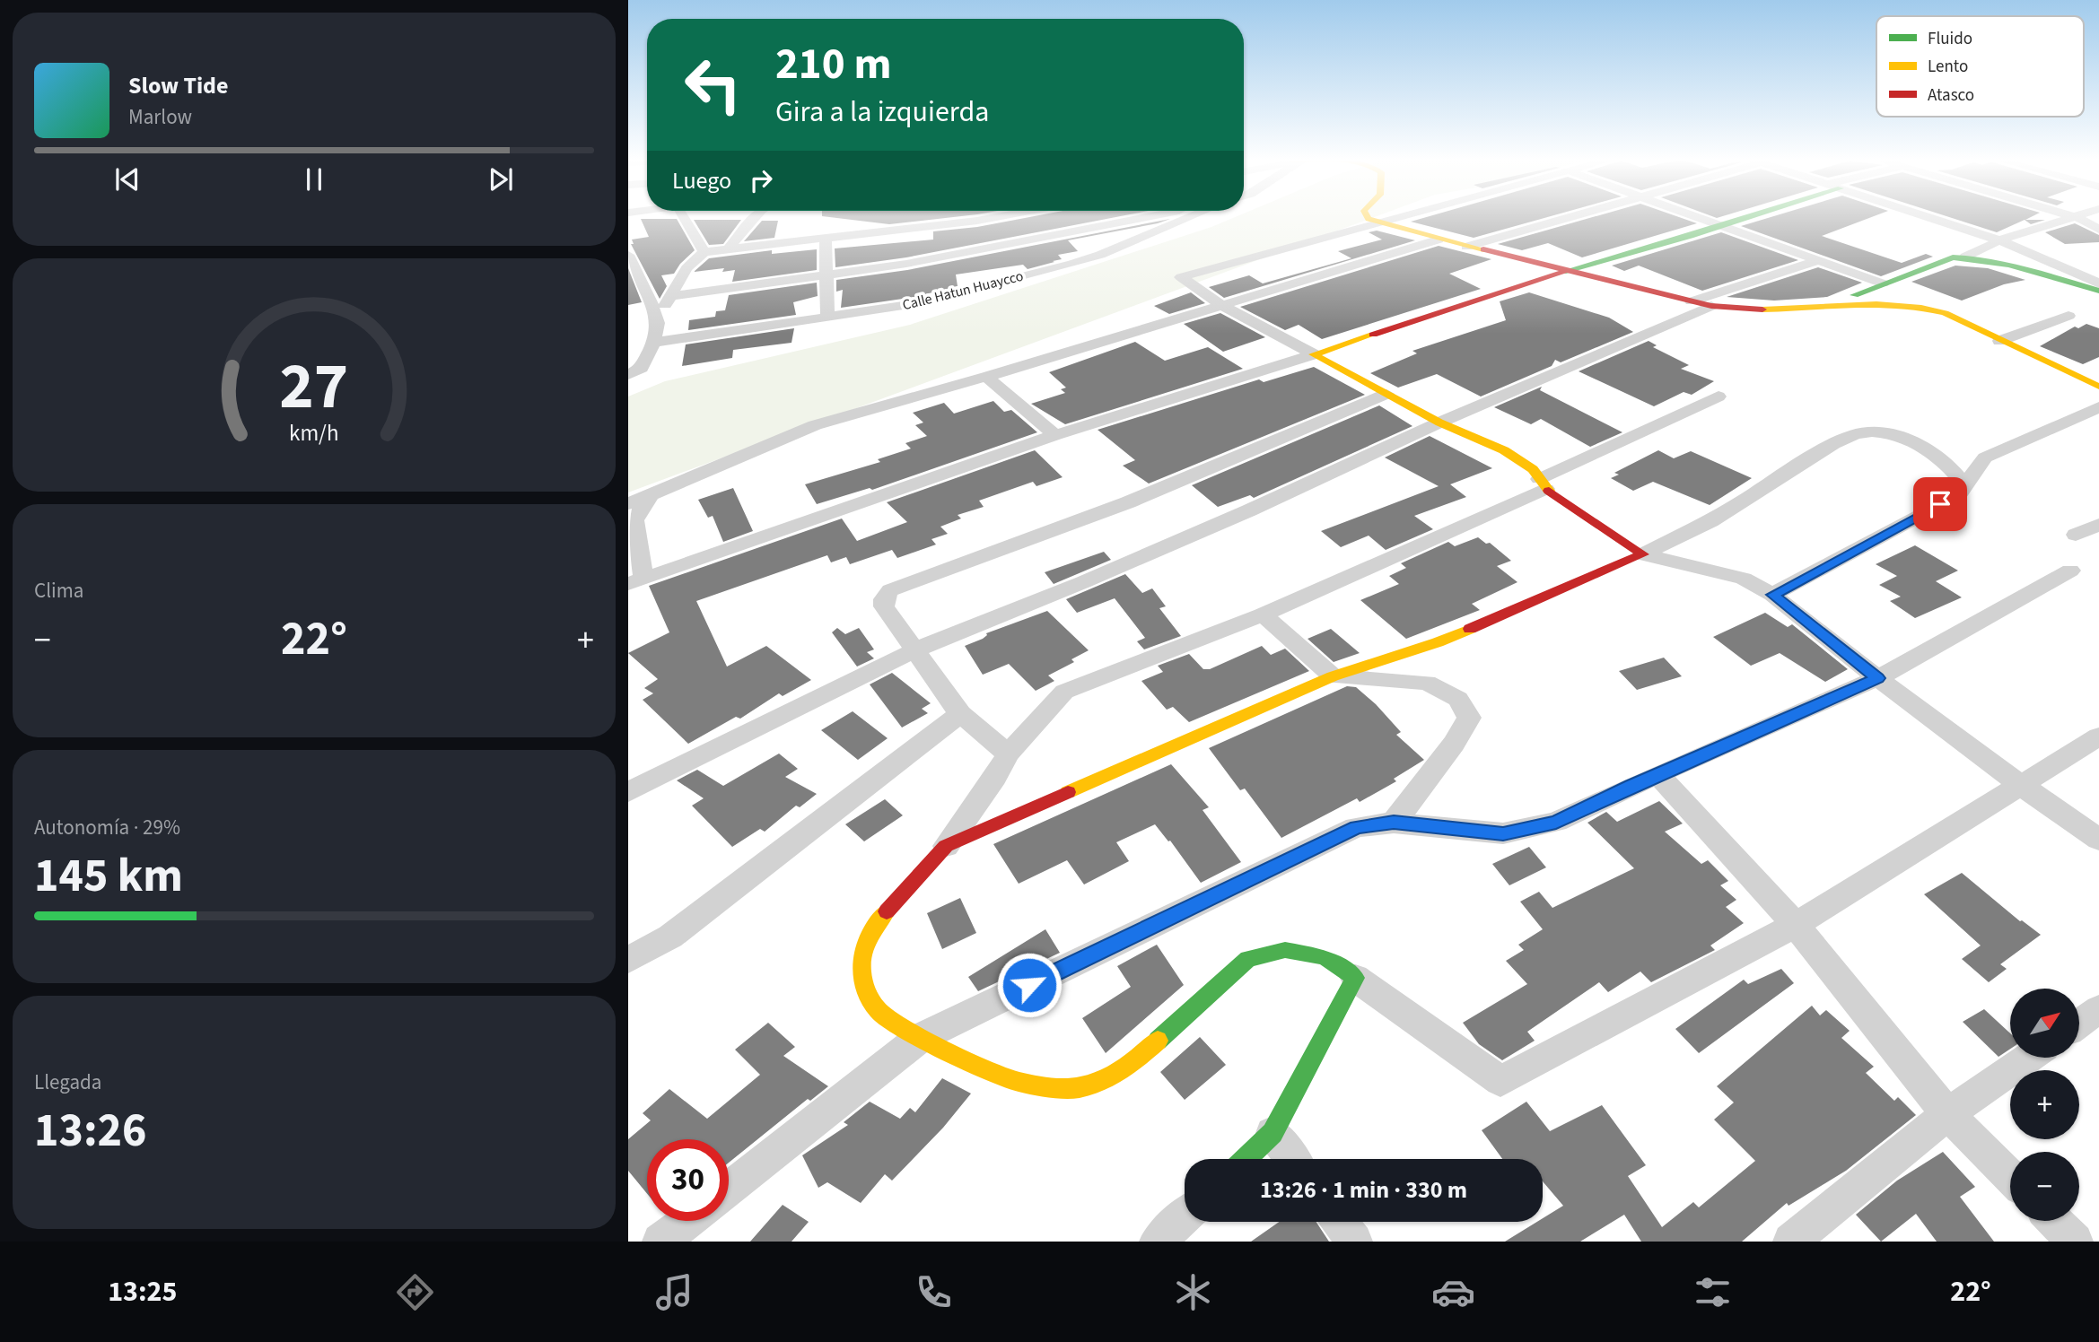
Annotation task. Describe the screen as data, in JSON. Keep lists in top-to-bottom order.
{
  "streets": {
    "street": ["Calle Hatun Huaycco"]
  },
  "legend": ["Fluido", "Lento", "Atasco"],
  "north": "top right",
  "page": {
    "turn": ["210 m", "Gira a la izquierda"],
    "song": ["Slow Tide", "Marlow"],
    "then": "Luego",
    "tile": [
      "Clima",
      ["Autonomía · 29%", "145 km"],
      ["Llegada", "13:26"]
    ],
    "heat": ["−", "22°", "+"],
    "map_buttons": ["+", "−"],
    "limit": "30",
    "trip": "13:26 · 1 min · 330 m",
    "tabs": ["13:25", "22°"],
    "gauge": ["27", "km/h"]
  }
}
